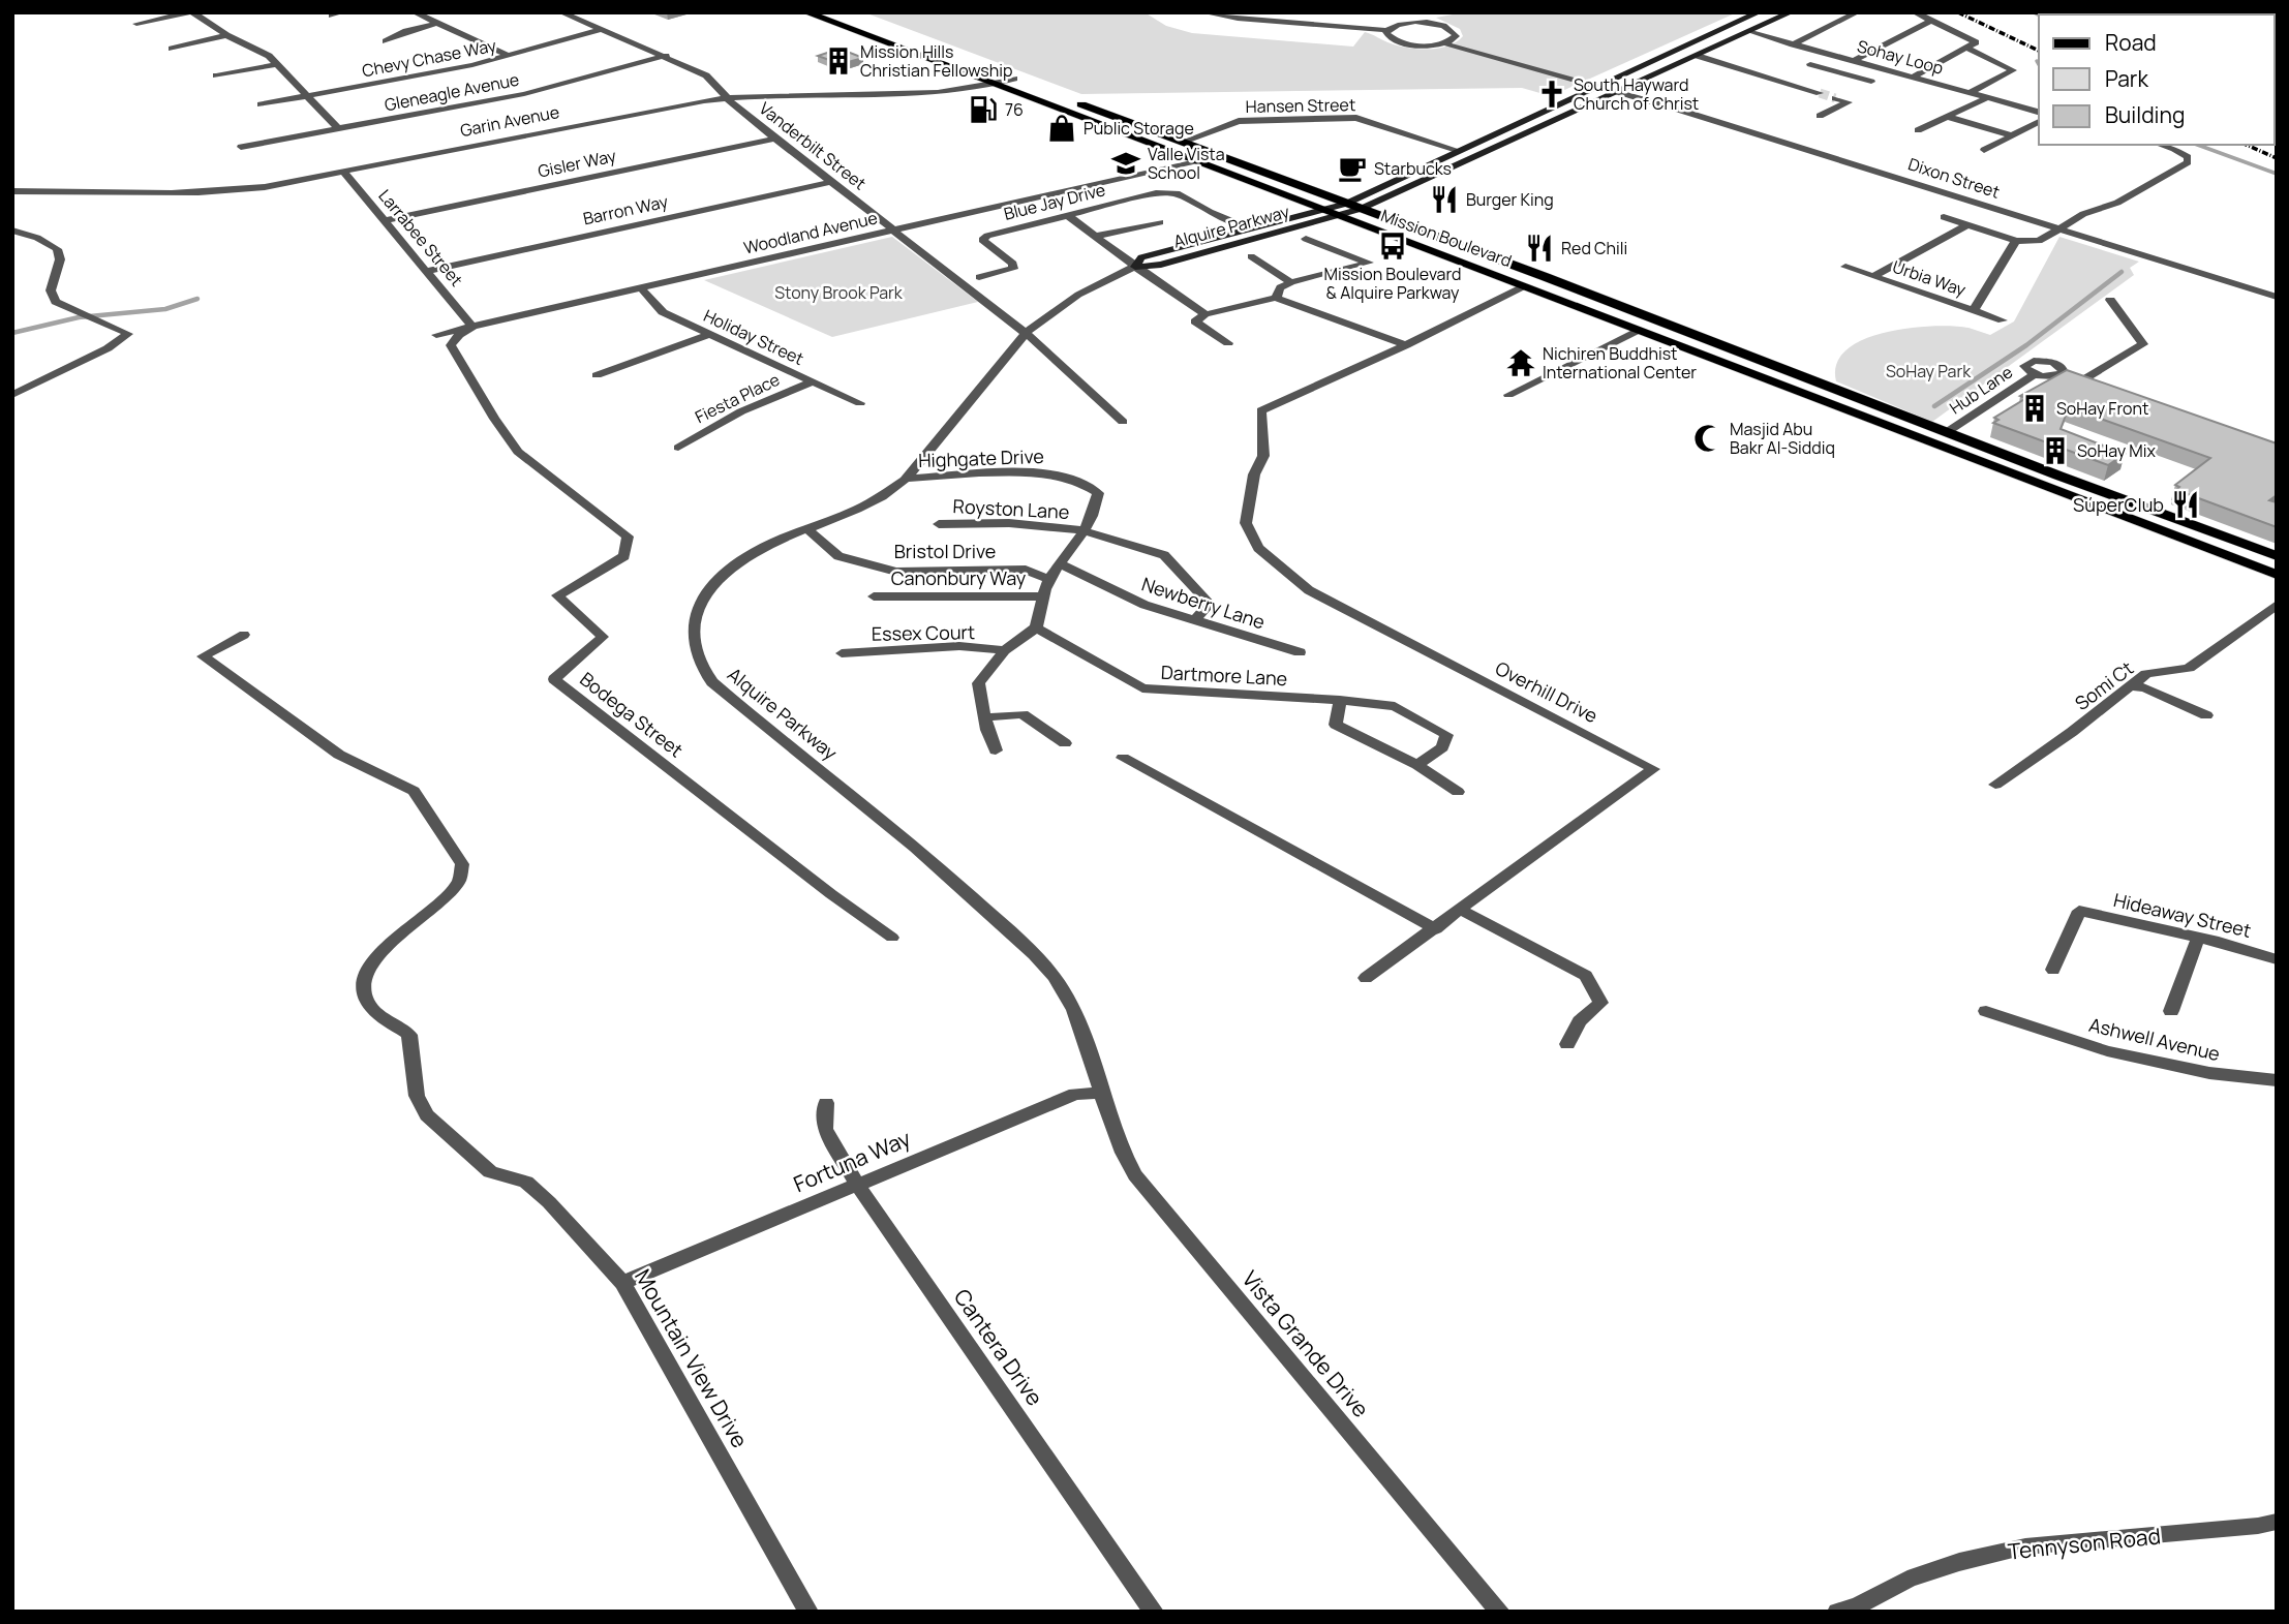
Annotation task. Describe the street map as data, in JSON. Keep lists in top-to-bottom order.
{
  "streets": {
    "main road": ["Alquire Parkway", "Mission Boulevard"],
    "street": [
      "Sohay Loop",
      "Chevy Chase Way",
      "Gleneagle Avenue",
      "Hansen Street",
      "Garin Avenue",
      "Vanderbilt Street",
      "Gisler Way",
      "Dixon Street",
      "Blue Jay Drive",
      "Barron Way",
      "Woodland Avenue",
      "Larrabee Street",
      "Urbia Way",
      "Holiday Street",
      "Hub Lane",
      "Fiesta Place",
      "Highgate Drive",
      "Royston Lane",
      "Bristol Drive",
      "Canonbury Way",
      "Newberry Lane",
      "Essex Court",
      "Dartmore Lane",
      "Somi Ct",
      "Overhill Drive",
      "Bodega Street",
      "Hideaway Street",
      "Ashwell Avenue",
      "Fortuna Way",
      "Vista Grande Drive",
      "Cantera Drive",
      "Mountain View Drive",
      "Tennyson Road"
    ]
  },
  "crossings": [
    ["Sohay Loop", "Alquire Parkway"],
    ["Chevy Chase Way", "Vanderbilt Street"],
    ["Gleneagle Avenue", "Vanderbilt Street"],
    ["Hansen Street", "Alquire Parkway"],
    ["Hansen Street", "Mission Boulevard"],
    ["Garin Avenue", "Vanderbilt Street"],
    ["Garin Avenue", "Larrabee Street"],
    ["Garin Avenue", "Mission Boulevard"],
    ["Vanderbilt Street", "Gisler Way"],
    ["Vanderbilt Street", "Barron Way"],
    ["Vanderbilt Street", "Alquire Parkway"],
    ["Vanderbilt Street", "Woodland Avenue"],
    ["Gisler Way", "Larrabee Street"],
    ["Dixon Street", "Alquire Parkway"],
    ["Blue Jay Drive", "Alquire Parkway"],
    ["Barron Way", "Larrabee Street"],
    ["Alquire Parkway", "Mission Boulevard"],
    ["Alquire Parkway", "Highgate Drive"],
    ["Alquire Parkway", "Bristol Drive"],
    ["Alquire Parkway", "Fortuna Way"],
    ["Alquire Parkway", "Vista Grande Drive"],
    ["Woodland Avenue", "Larrabee Street"],
    ["Woodland Avenue", "Mission Boulevard"],
    ["Woodland Avenue", "Holiday Street"],
    ["Woodland Avenue", "Bodega Street"],
    ["Larrabee Street", "Bodega Street"],
    ["Mission Boulevard", "Hub Lane"],
    ["Mission Boulevard", "Overhill Drive"],
    ["Holiday Street", "Fiesta Place"],
    ["Highgate Drive", "Royston Lane"],
    ["Highgate Drive", "Bristol Drive"],
    ["Highgate Drive", "Canonbury Way"],
    ["Highgate Drive", "Newberry Lane"],
    ["Highgate Drive", "Dartmore Lane"],
    ["Royston Lane", "Newberry Lane"],
    ["Fortuna Way", "Vista Grande Drive"],
    ["Fortuna Way", "Cantera Drive"],
    ["Fortuna Way", "Mountain View Drive"]
  ],
  "parks": ["Stony Brook Park", "SoHay Park"],
  "places": {
    "building": ["Mission Hills Christian Fellowship", "SoHay Front", "SoHay Mix"],
    "church": ["South Hayward Church of Christ"],
    "fuel station": ["76"],
    "shop": ["Public Storage"],
    "school or university": ["Valle Vista School"],
    "cafe": ["Starbucks"],
    "restaurant": ["Burger King", "Red Chili", "SúperClub"],
    "bus stop": ["Mission Boulevard & Alquire Parkway"],
    "temple": ["Nichiren Buddhist International Center"],
    "mosque": ["Masjid Abu Bakr Al-Siddiq"]
  },
  "legend": ["Road", "Park", "Building"]
}
